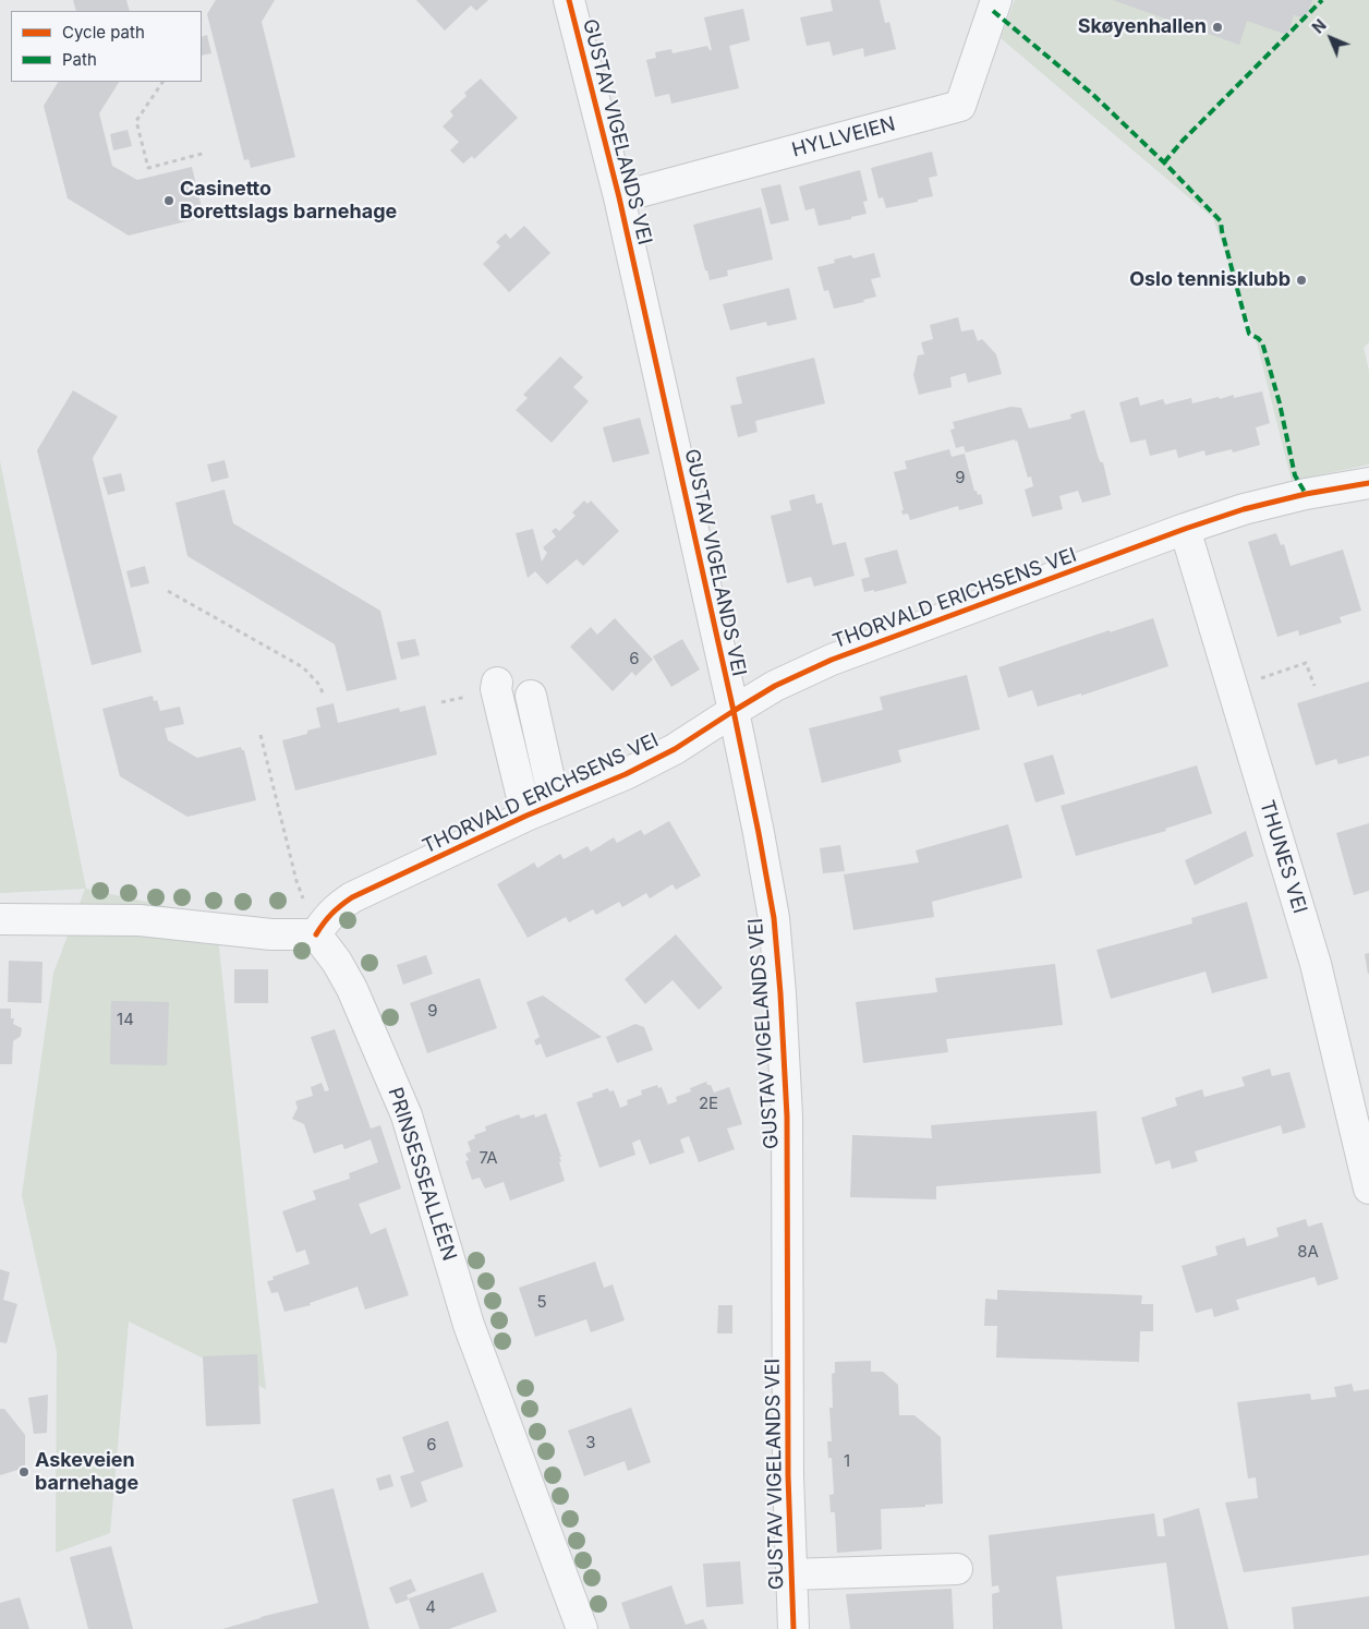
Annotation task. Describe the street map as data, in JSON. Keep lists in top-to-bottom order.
{
  "streets": {
    "street": [
      "GUSTAV VIGELANDS VEI",
      "HYLLVEIEN",
      "THORVALD ERICHSENS VEI",
      "THUNES VEI",
      "PRINSESSEALLÉEN"
    ]
  },
  "crossings": [
    ["GUSTAV VIGELANDS VEI", "HYLLVEIEN"],
    ["GUSTAV VIGELANDS VEI", "THORVALD ERICHSENS VEI"],
    ["THORVALD ERICHSENS VEI", "THUNES VEI"],
    ["THORVALD ERICHSENS VEI", "PRINSESSEALLÉEN"]
  ],
  "places": [
    "Skøyenhallen",
    "Casinetto Borettslags barnehage",
    "Oslo tennisklubb",
    "Askeveien barnehage"
  ],
  "house_numbers": [
    "9",
    "6",
    "9",
    "14",
    "2E",
    "7A",
    "8A",
    "5",
    "3",
    "6",
    "1",
    "4"
  ],
  "legend": ["Cycle path", "Path"],
  "north": "top left"
}
